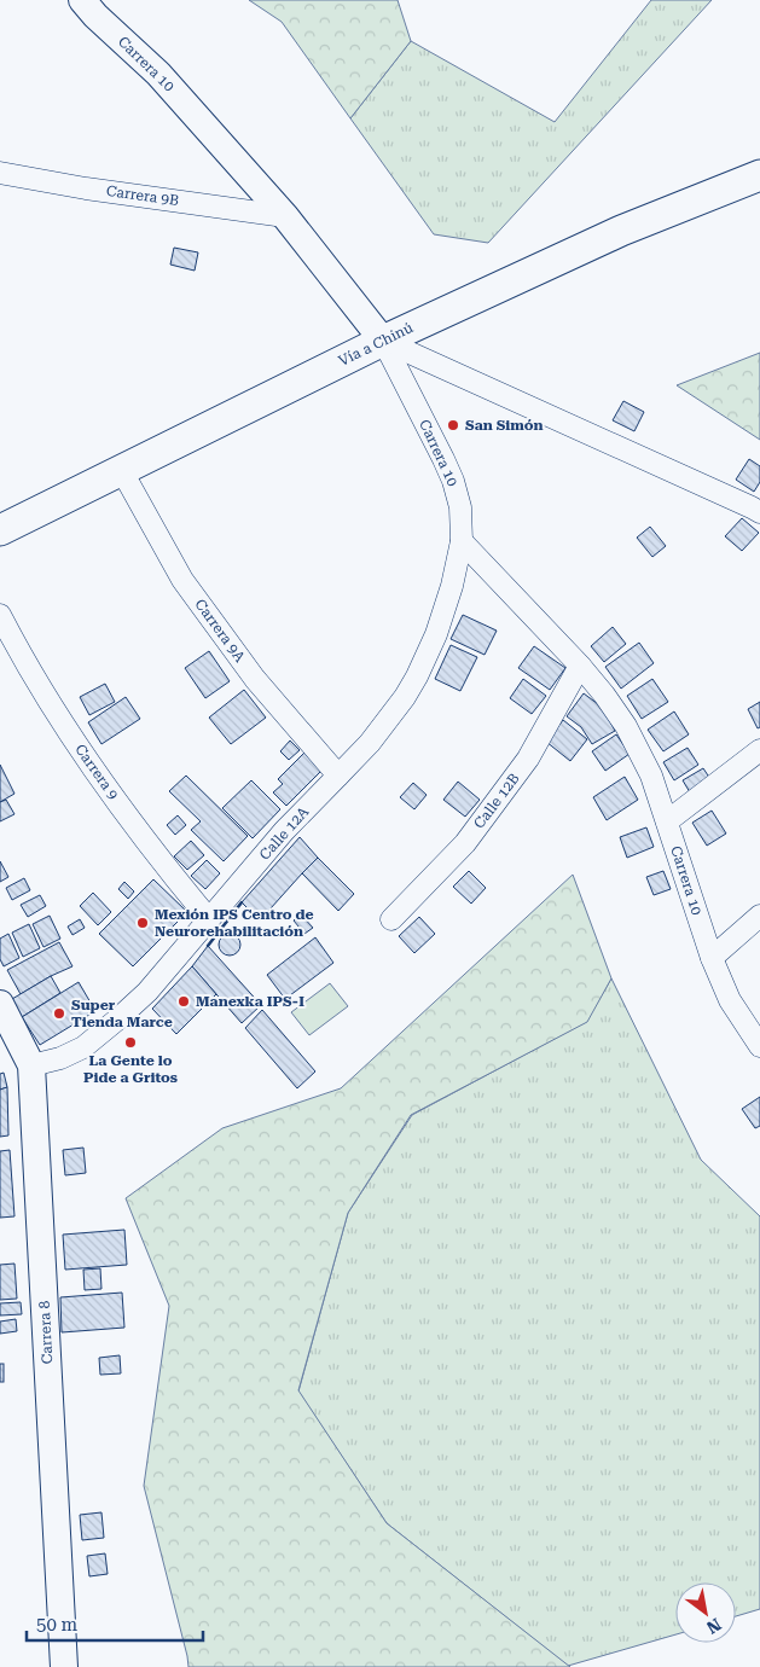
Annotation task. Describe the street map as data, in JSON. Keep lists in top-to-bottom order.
{
  "streets": {
    "main road": ["Vía a Chinú"],
    "street": [
      "Carrera 10",
      "Carrera 9B",
      "Carrera 9A",
      "Carrera 9",
      "Calle 12B",
      "Calle 12A",
      "Carrera 8"
    ]
  },
  "crossings": [
    ["Carrera 10", "Carrera 9B"],
    ["Carrera 10", "Vía a Chinú"],
    ["Carrera 10", "Calle 12B"],
    ["Carrera 10", "Calle 12A"],
    ["Vía a Chinú", "Carrera 9A"],
    ["Carrera 9A", "Calle 12A"],
    ["Carrera 9", "Calle 12A"],
    ["Calle 12A", "Carrera 8"]
  ],
  "places": [
    "San Simón",
    "Mexión IPS Centro de Neurorehabilitación",
    "Manexka IPS-I",
    "Super Tienda Marce",
    "La Gente lo Pide a Gritos"
  ],
  "scale_bar": "50 m",
  "north": "bottom right"
}
